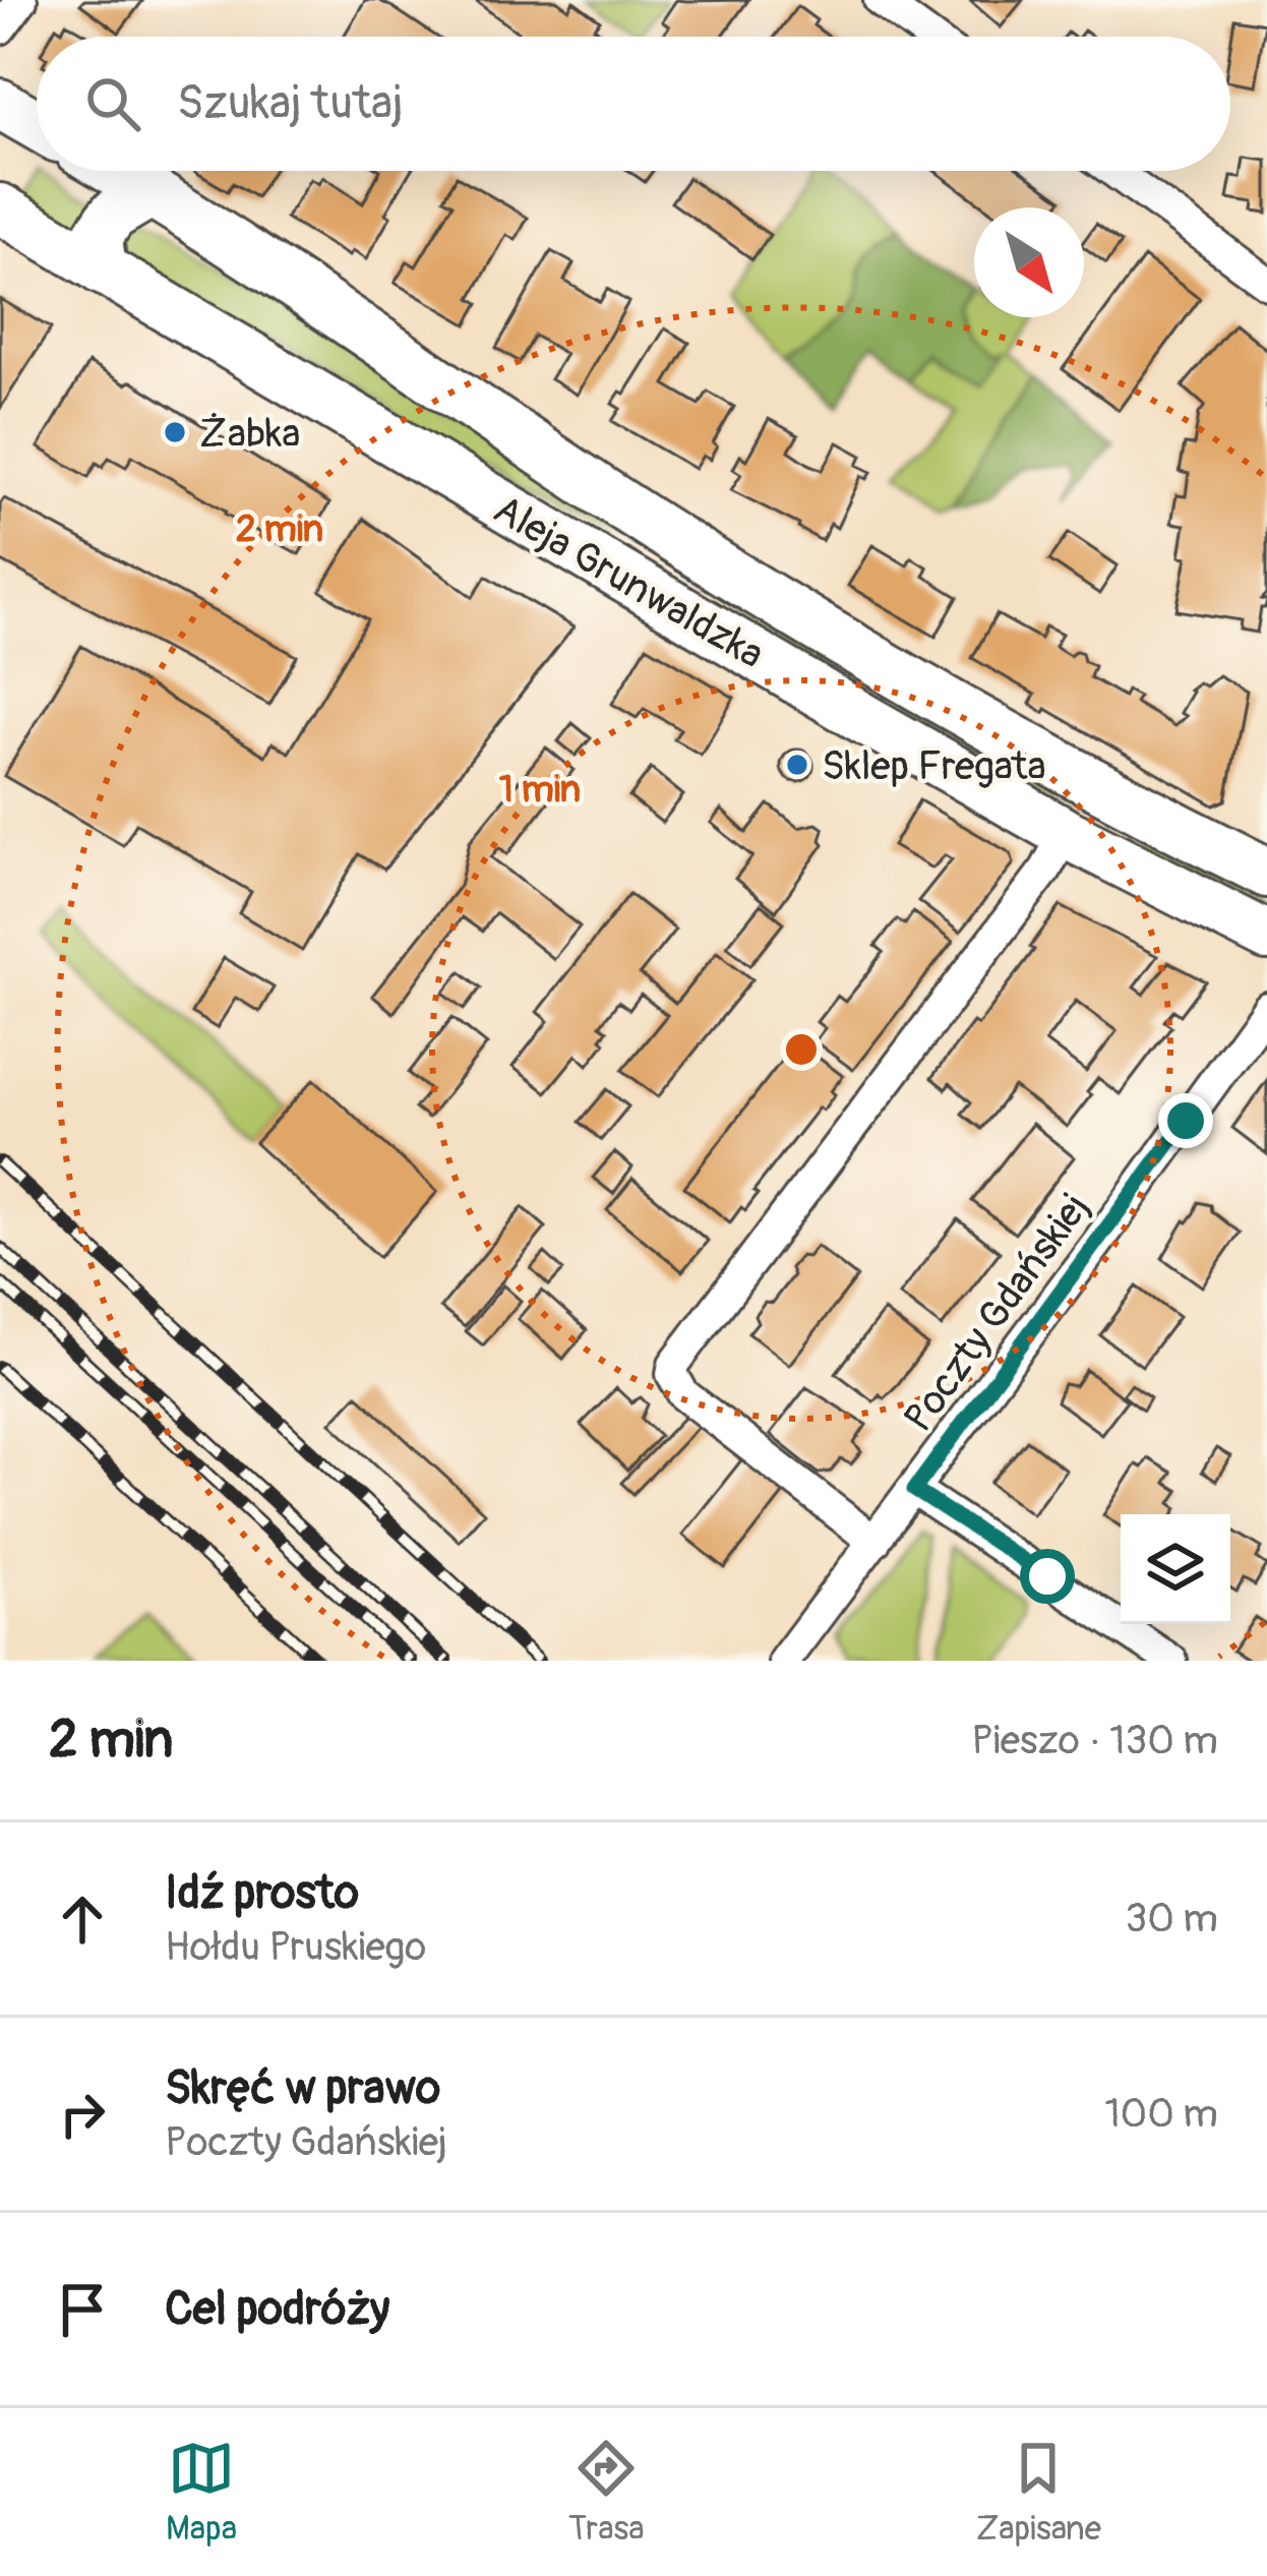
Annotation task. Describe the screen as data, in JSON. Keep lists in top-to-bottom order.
{
  "streets": {
    "main road": ["Aleja Grunwaldzka"],
    "street": ["Poczty Gdańskiej"]
  },
  "places": ["Żabka", "Sklep Fregata"],
  "north": "bottom right",
  "page": {
    "search": "Szukaj tutaj",
    "heading": ["2 min", "Pieszo · 130 m"],
    "list": [
      ["Idź prosto", "Hołdu Pruskiego", "30 m"],
      ["Skręć w prawo", "Poczty Gdańskiej", "100 m"],
      "Cel podróży"
    ],
    "nav": ["Mapa", "Trasa", "Zapisane"]
  },
  "rings": ["2 min", "1 min"]
}
